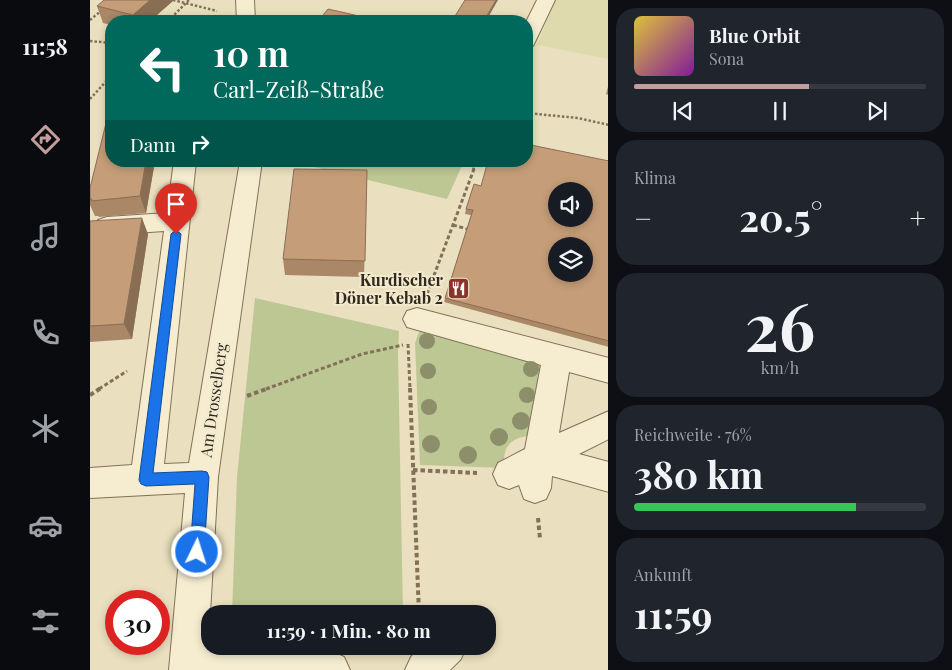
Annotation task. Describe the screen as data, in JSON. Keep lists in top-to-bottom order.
{
  "streets": {
    "street": ["Am Drosselberg"]
  },
  "places": {
    "restaurant": ["Kurdischer Döner Kebab 2"]
  },
  "page": {
    "tabs": "11:58",
    "turn": ["10 m", "Carl-Zeiß-Straße"],
    "song": ["Blue Orbit", "Sona"],
    "then": "Dann",
    "tile": [
      "Klima",
      ["26", "km/h"],
      ["Reichweite · 76%", "380 km"],
      ["Ankunft", "11:59"]
    ],
    "heat": ["−", "20.5°", "+"],
    "limit": "30",
    "trip": "11:59 · 1 Min. · 80 m"
  }
}
